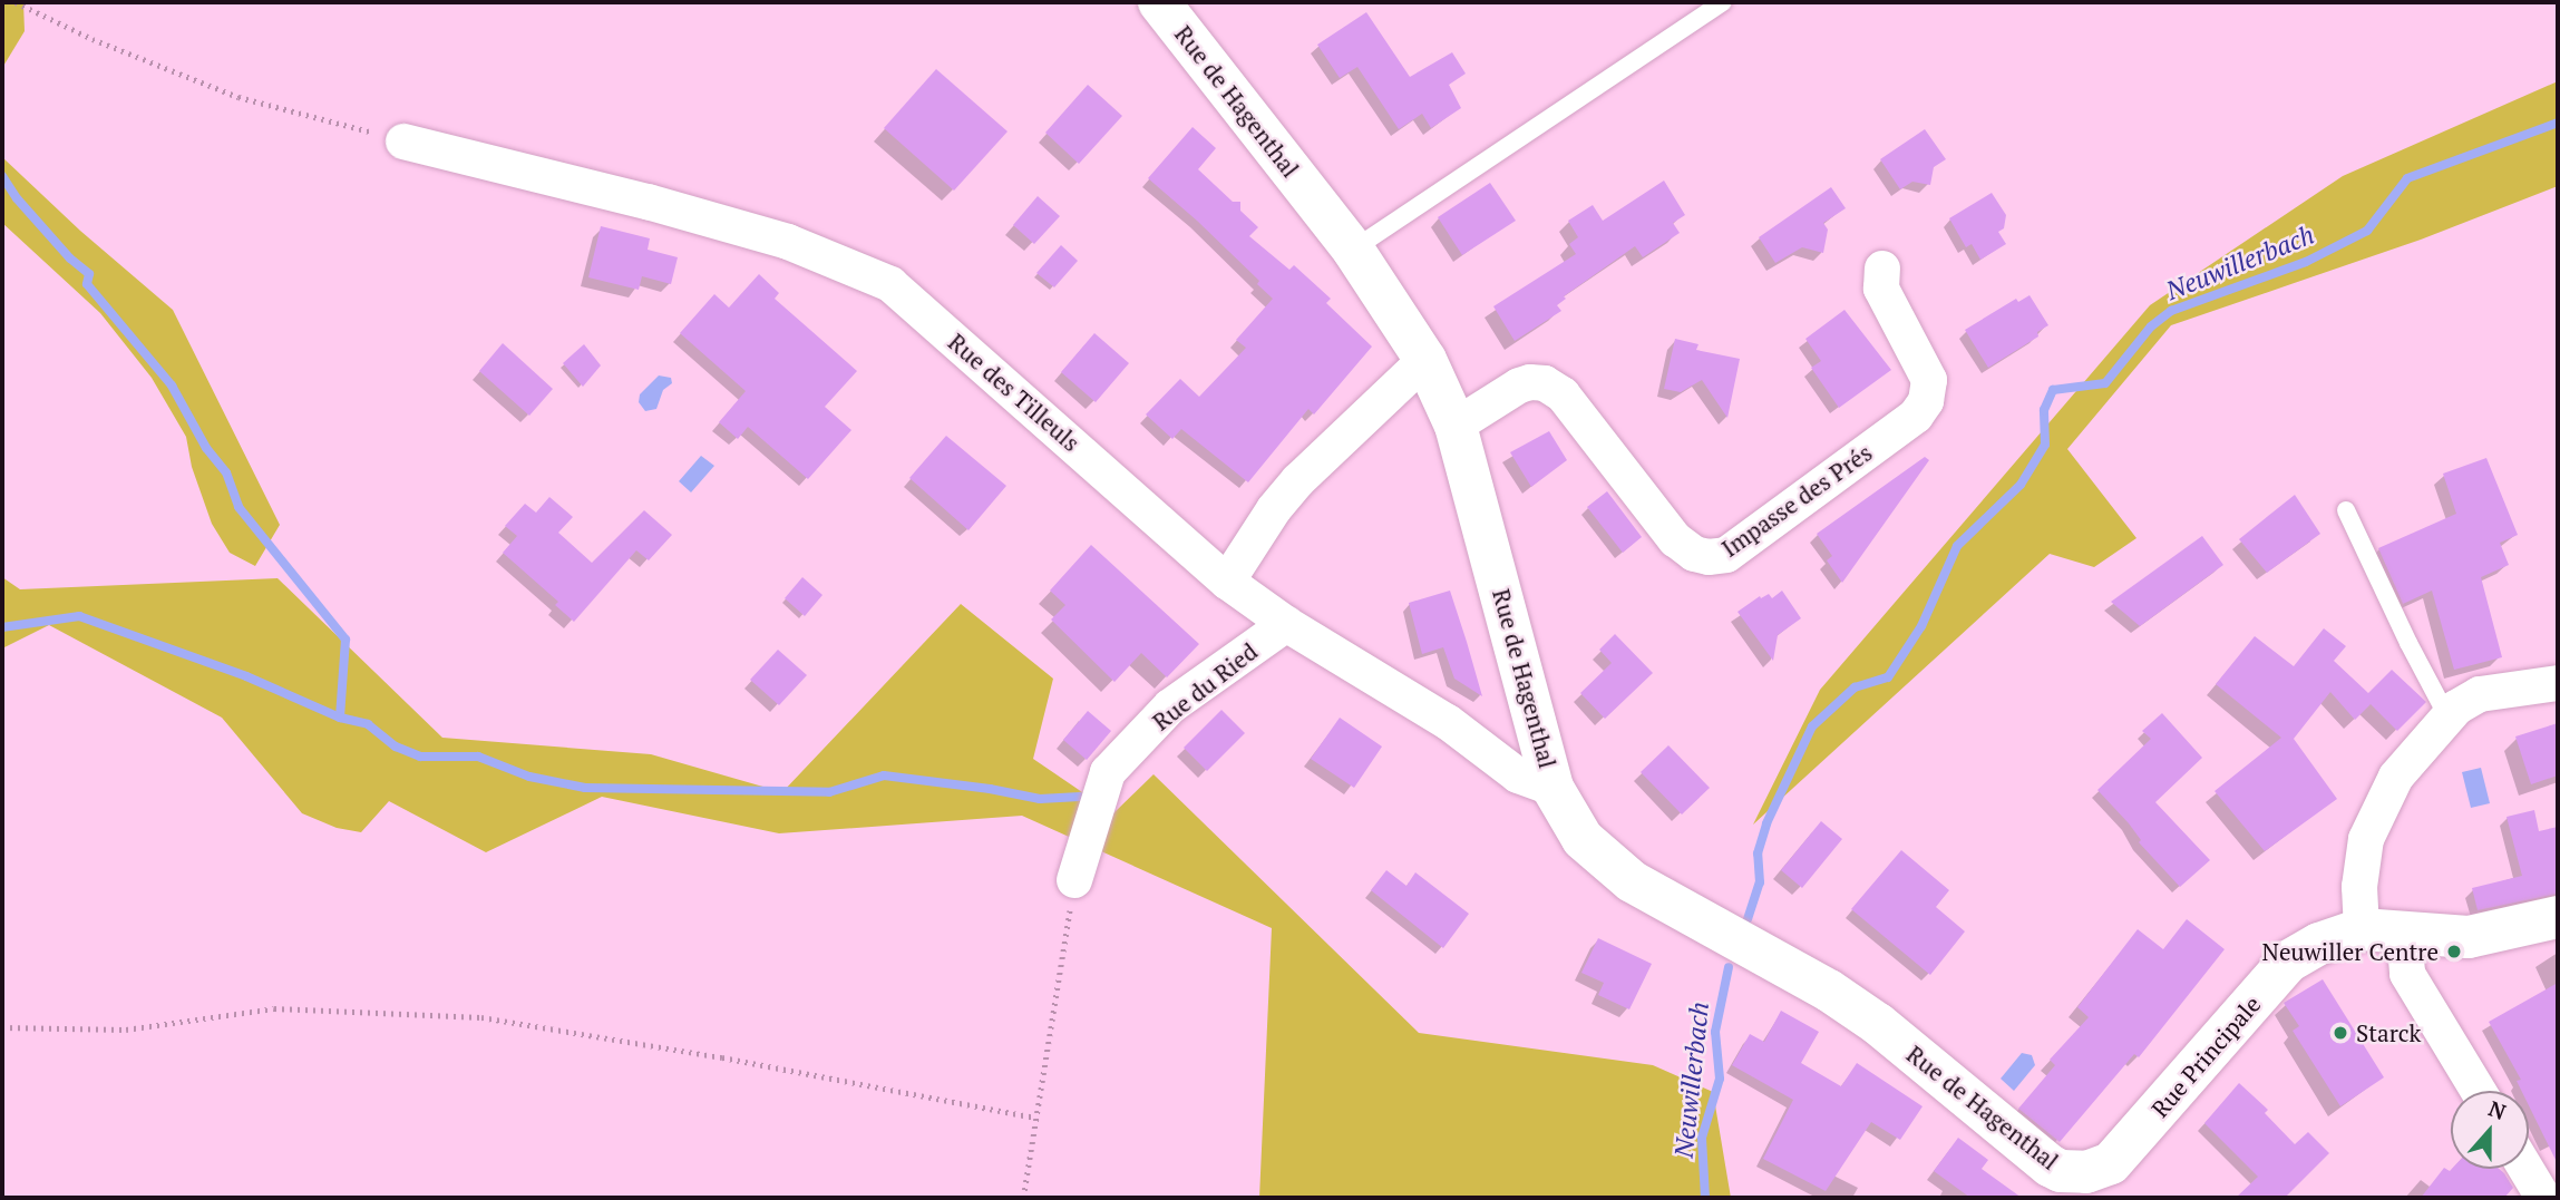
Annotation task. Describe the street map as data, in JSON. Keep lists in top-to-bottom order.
{
  "streets": {
    "street": [
      "Rue de Hagenthal",
      "Rue des Tilleuls",
      "Impasse des Prés",
      "Rue du Ried",
      "Rue Principale"
    ]
  },
  "crossings": [
    ["Rue de Hagenthal", "Rue des Tilleuls"],
    ["Rue de Hagenthal", "Impasse des Prés"],
    ["Rue de Hagenthal", "Rue Principale"],
    ["Rue des Tilleuls", "Rue du Ried"]
  ],
  "water": ["Neuwillerbach"],
  "places": ["Neuwiller Centre", "Starck"],
  "north": "top"
}
